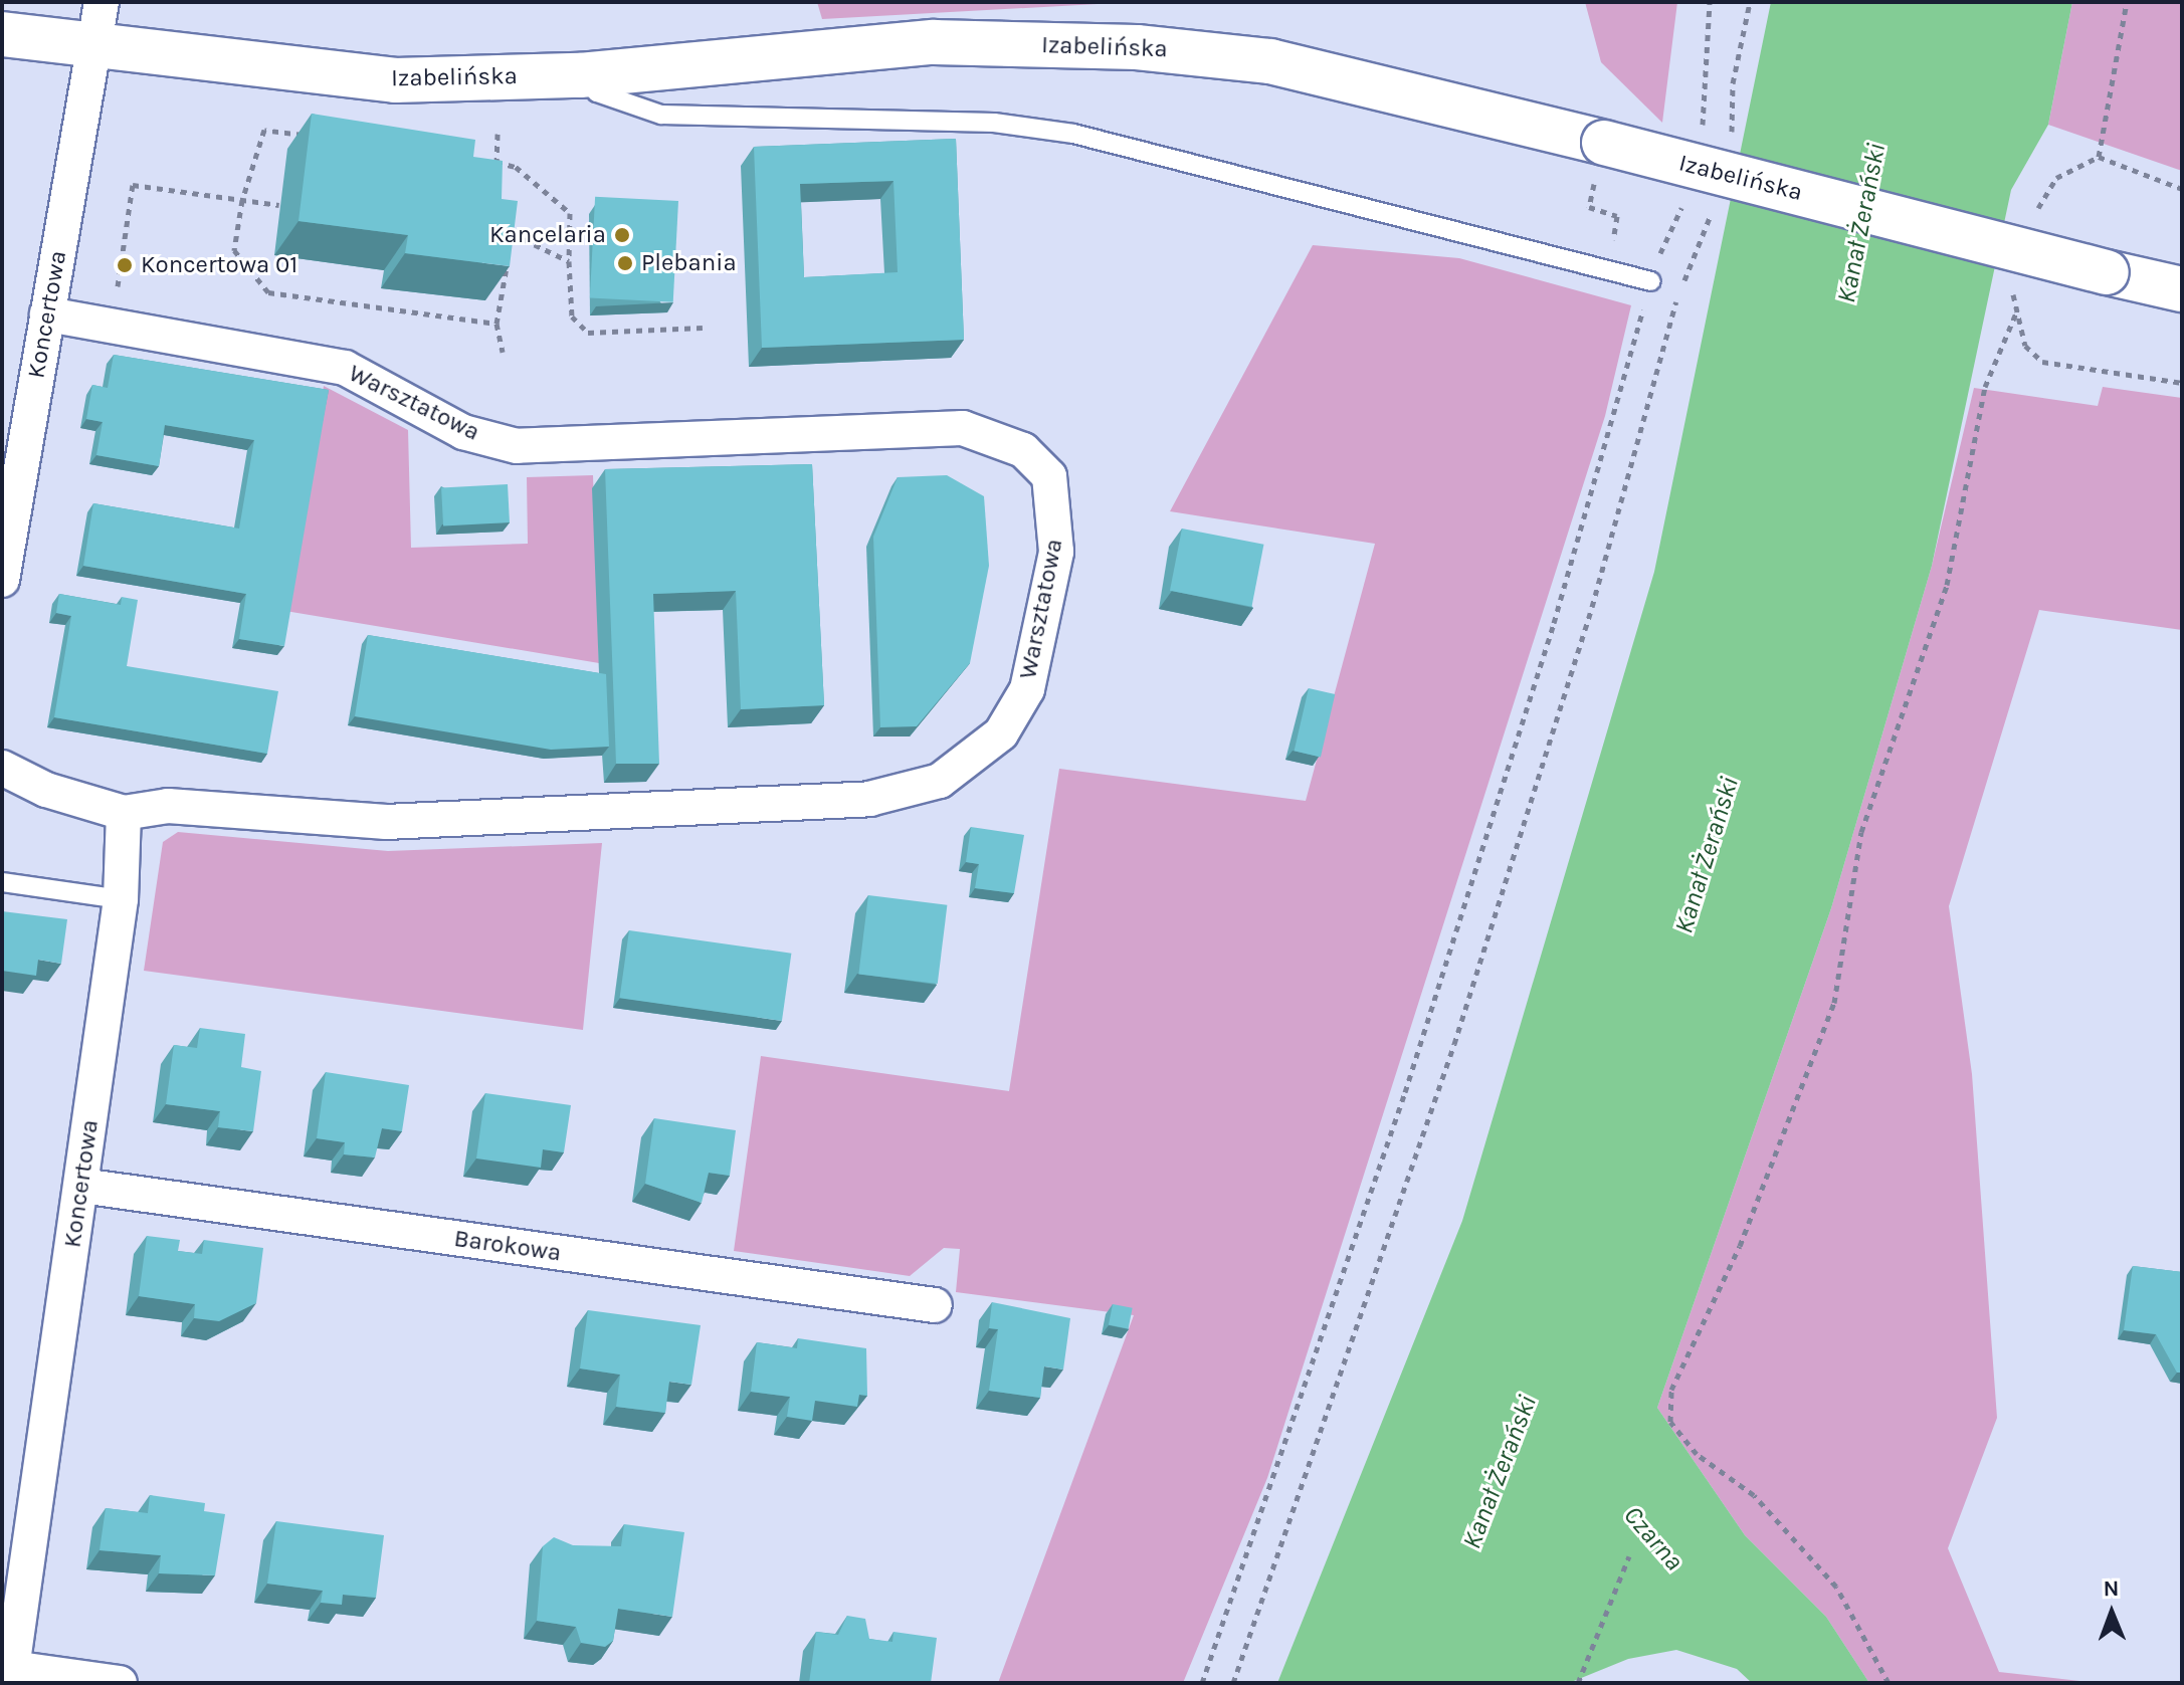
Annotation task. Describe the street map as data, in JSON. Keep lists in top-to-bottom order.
{
  "streets": {
    "street": [
      "Izabelińska",
      "Koncertowa",
      "Warsztatowa",
      "Barokowa"
    ]
  },
  "crossings": [
    ["Izabelińska", "Koncertowa"],
    ["Koncertowa", "Warsztatowa"],
    ["Koncertowa", "Barokowa"]
  ],
  "water": ["Kanał Żerański", "Czarna"],
  "places": ["Kancelaria", "Plebania", "Koncertowa 01"],
  "north": "top"
}
